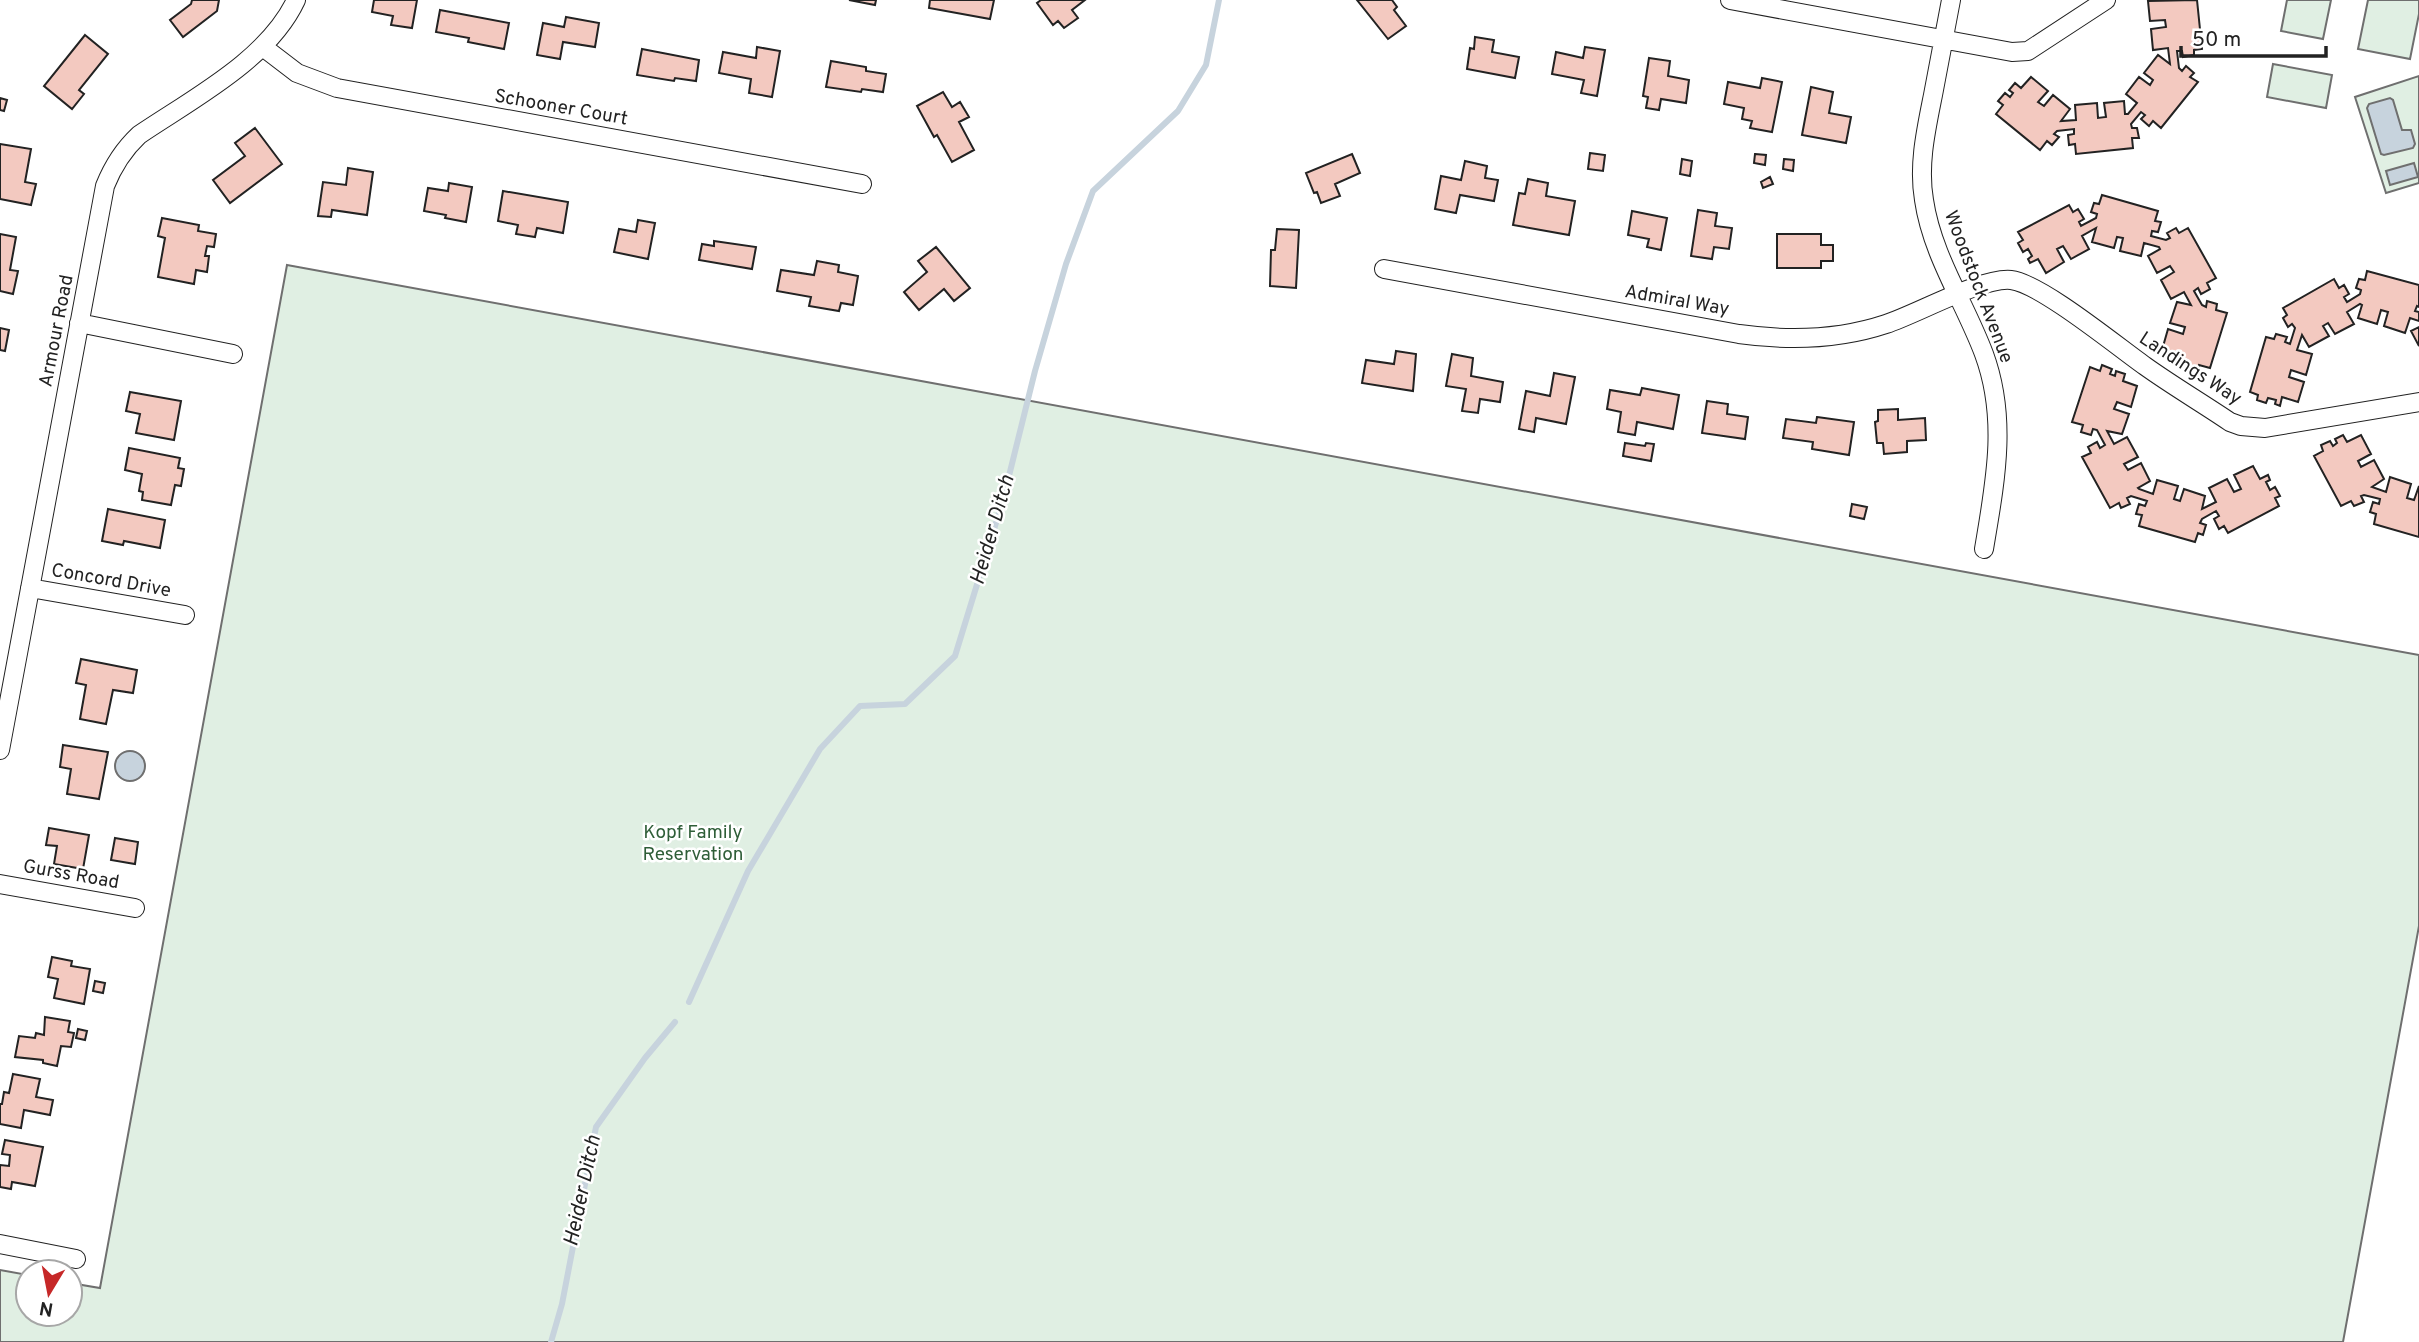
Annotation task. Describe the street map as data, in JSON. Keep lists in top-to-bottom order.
{
  "streets": {
    "street": [
      "Schooner Court",
      "Woodstock Avenue",
      "Admiral Way",
      "Armour Road",
      "Landings Way",
      "Concord Drive",
      "Gurss Road"
    ]
  },
  "crossings": [
    ["Schooner Court", "Armour Road"],
    ["Woodstock Avenue", "Admiral Way"],
    ["Woodstock Avenue", "Landings Way"],
    ["Admiral Way", "Landings Way"],
    ["Armour Road", "Concord Drive"]
  ],
  "water": ["Heider Ditch"],
  "parks": ["Kopf Family Reservation"],
  "scale_bar": "50 m",
  "north": "bottom"
}
